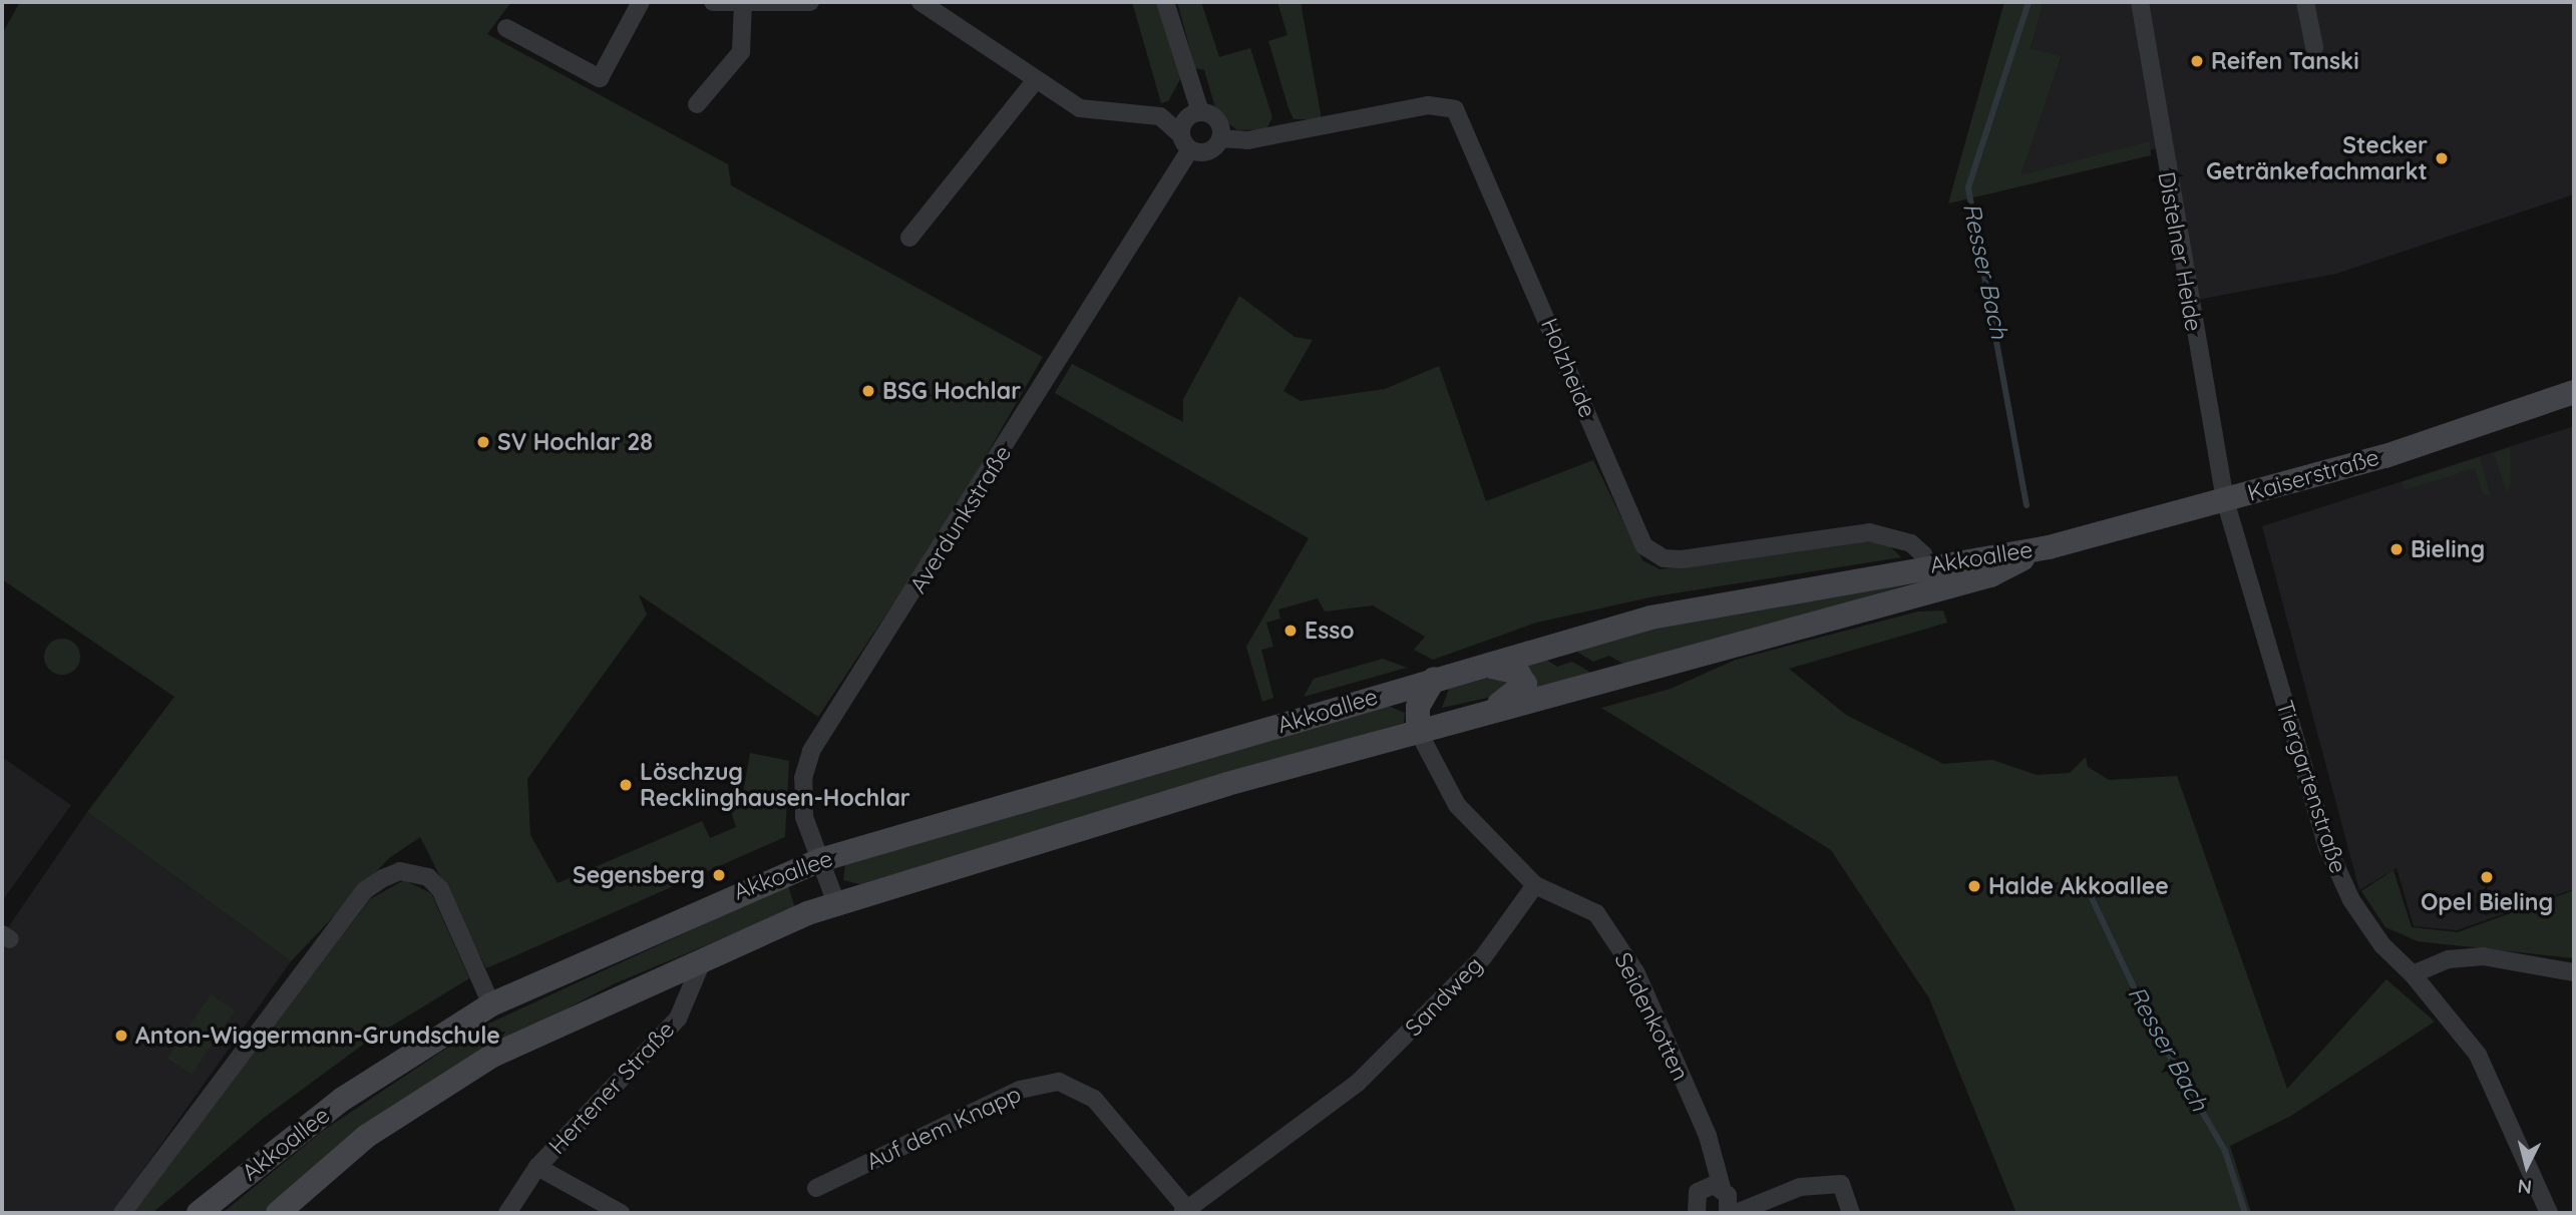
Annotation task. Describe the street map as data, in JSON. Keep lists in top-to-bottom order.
{
  "streets": {
    "main road": ["Kaiserstraße", "Akkoallee"],
    "street": [
      "Distelner Heide",
      "Holzheide",
      "Averdunkstraße",
      "Tiergartenstraße",
      "Sandweg",
      "Seidenkotten",
      "Hertener Straße",
      "Auf dem Knapp"
    ]
  },
  "crossings": [
    ["Distelner Heide", "Kaiserstraße"],
    ["Distelner Heide", "Tiergartenstraße"],
    ["Holzheide", "Averdunkstraße"],
    ["Holzheide", "Akkoallee"],
    ["Kaiserstraße", "Akkoallee"],
    ["Kaiserstraße", "Tiergartenstraße"],
    ["Averdunkstraße", "Akkoallee"],
    ["Akkoallee", "Hertener Straße"],
    ["Sandweg", "Seidenkotten"],
    ["Sandweg", "Auf dem Knapp"]
  ],
  "water": ["Resser Bach"],
  "places": [
    "Reifen Tanski",
    "Stecker Getränkefachmarkt",
    "BSG Hochlar",
    "SV Hochlar 28",
    "Bieling",
    "Esso",
    "Löschzug Recklinghausen-Hochlar",
    "Segensberg",
    "Opel Bieling",
    "Halde Akkoallee",
    "Anton-Wiggermann-Grundschule"
  ],
  "north": "bottom"
}
